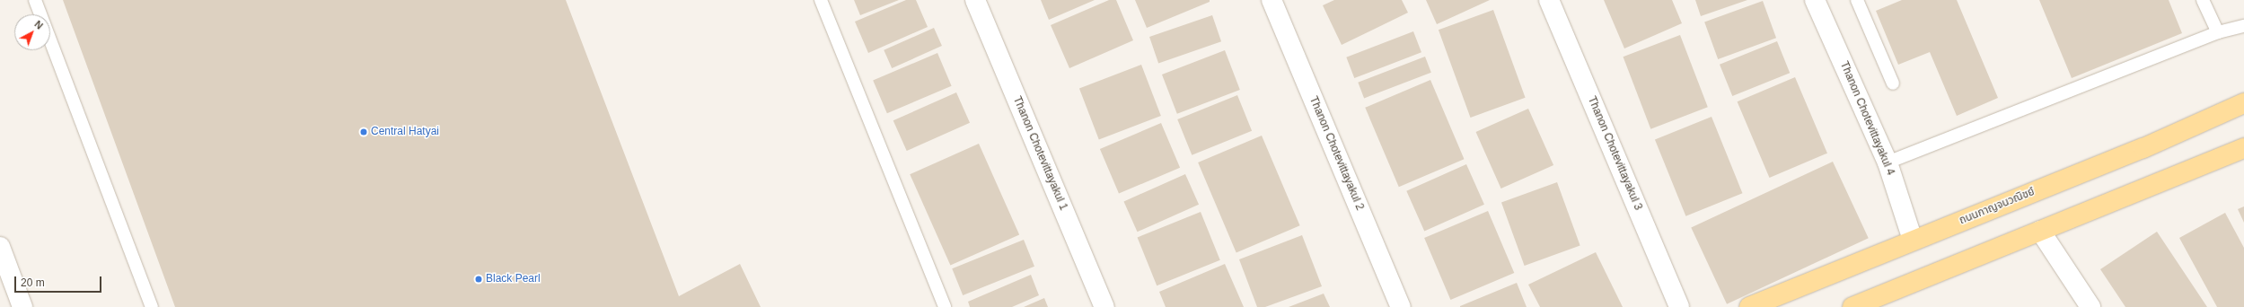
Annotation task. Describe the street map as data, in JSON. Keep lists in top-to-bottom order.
{
  "streets": {
    "main road": ["ถนนกาญจนวณิชย์"],
    "street": [
      "Thanon Chotevittayakul 4",
      "Thanon Chotevittayakul 1",
      "Thanon Chotevittayakul 2",
      "Thanon Chotevittayakul 3"
    ]
  },
  "crossings": [
    ["Thanon Chotevittayakul 4", "ถนนกาญจนวณิชย์"]
  ],
  "places": ["Central Hatyai", "Black Pearl"],
  "scale_bar": "20 m",
  "north": "top right"
}
